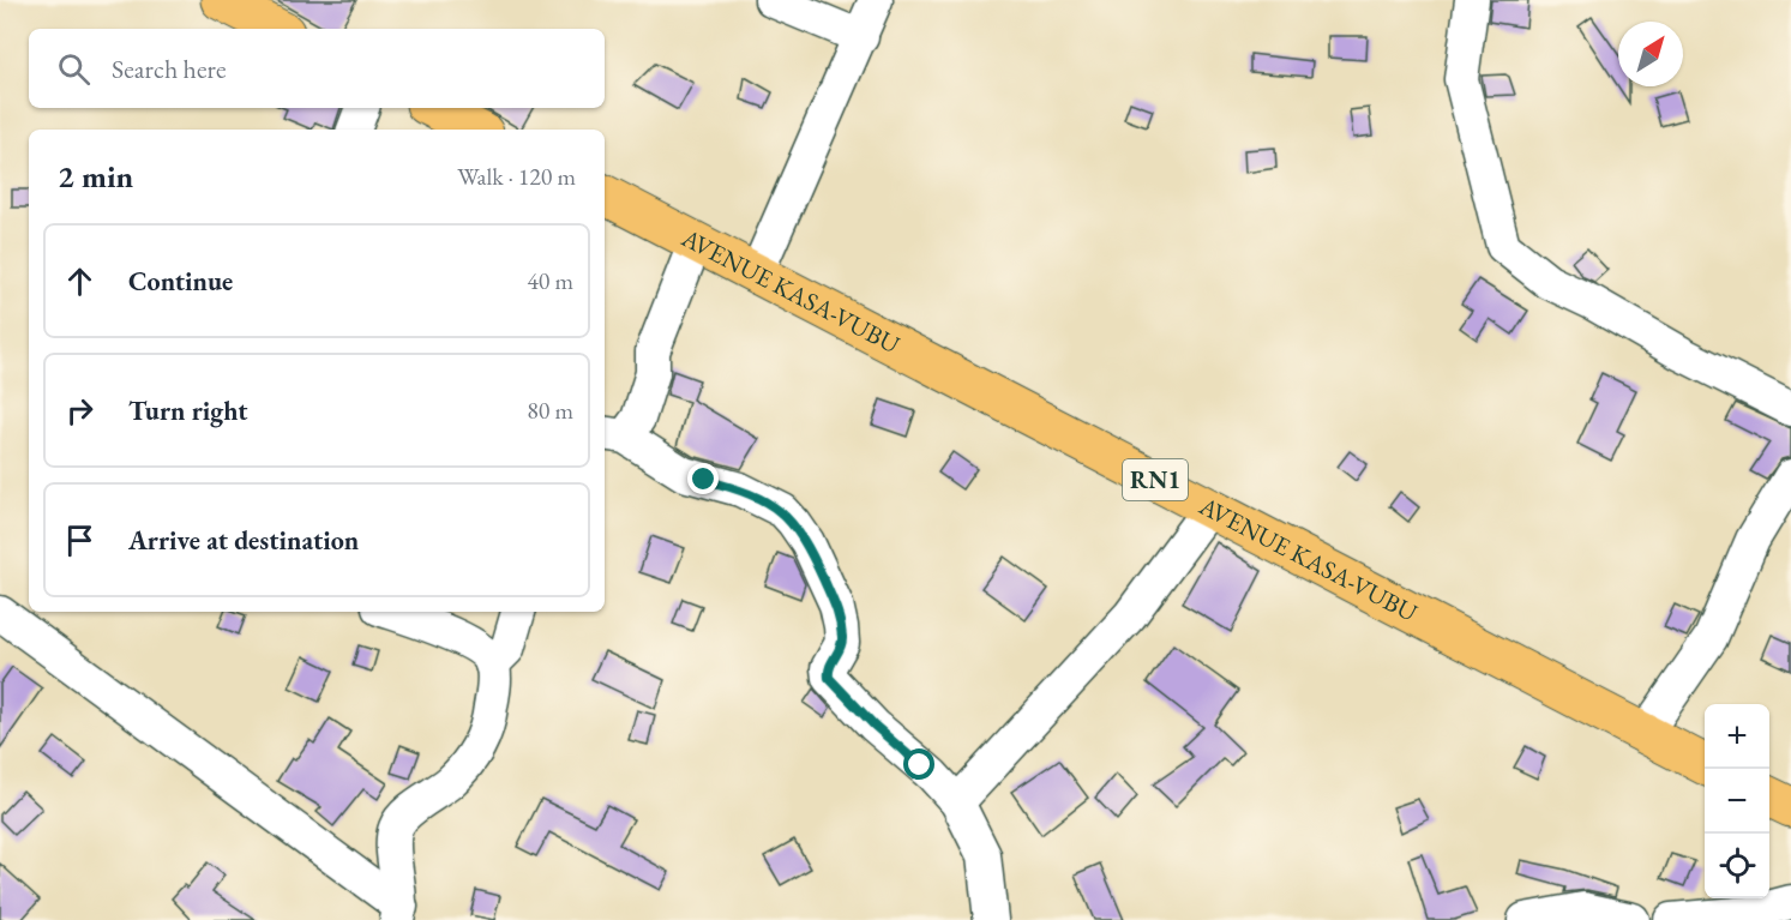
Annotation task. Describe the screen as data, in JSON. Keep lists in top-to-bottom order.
{
  "streets": {
    "highway": ["AVENUE KASA-VUBU", "RN1"]
  },
  "north": "top right",
  "page": {
    "search": "Search here",
    "heading": ["2 min", "Walk · 120 m"],
    "list": [
      ["Continue", "40 m"],
      ["Turn right", "80 m"],
      "Arrive at destination"
    ],
    "map_buttons": ["+", "−"]
  }
}
